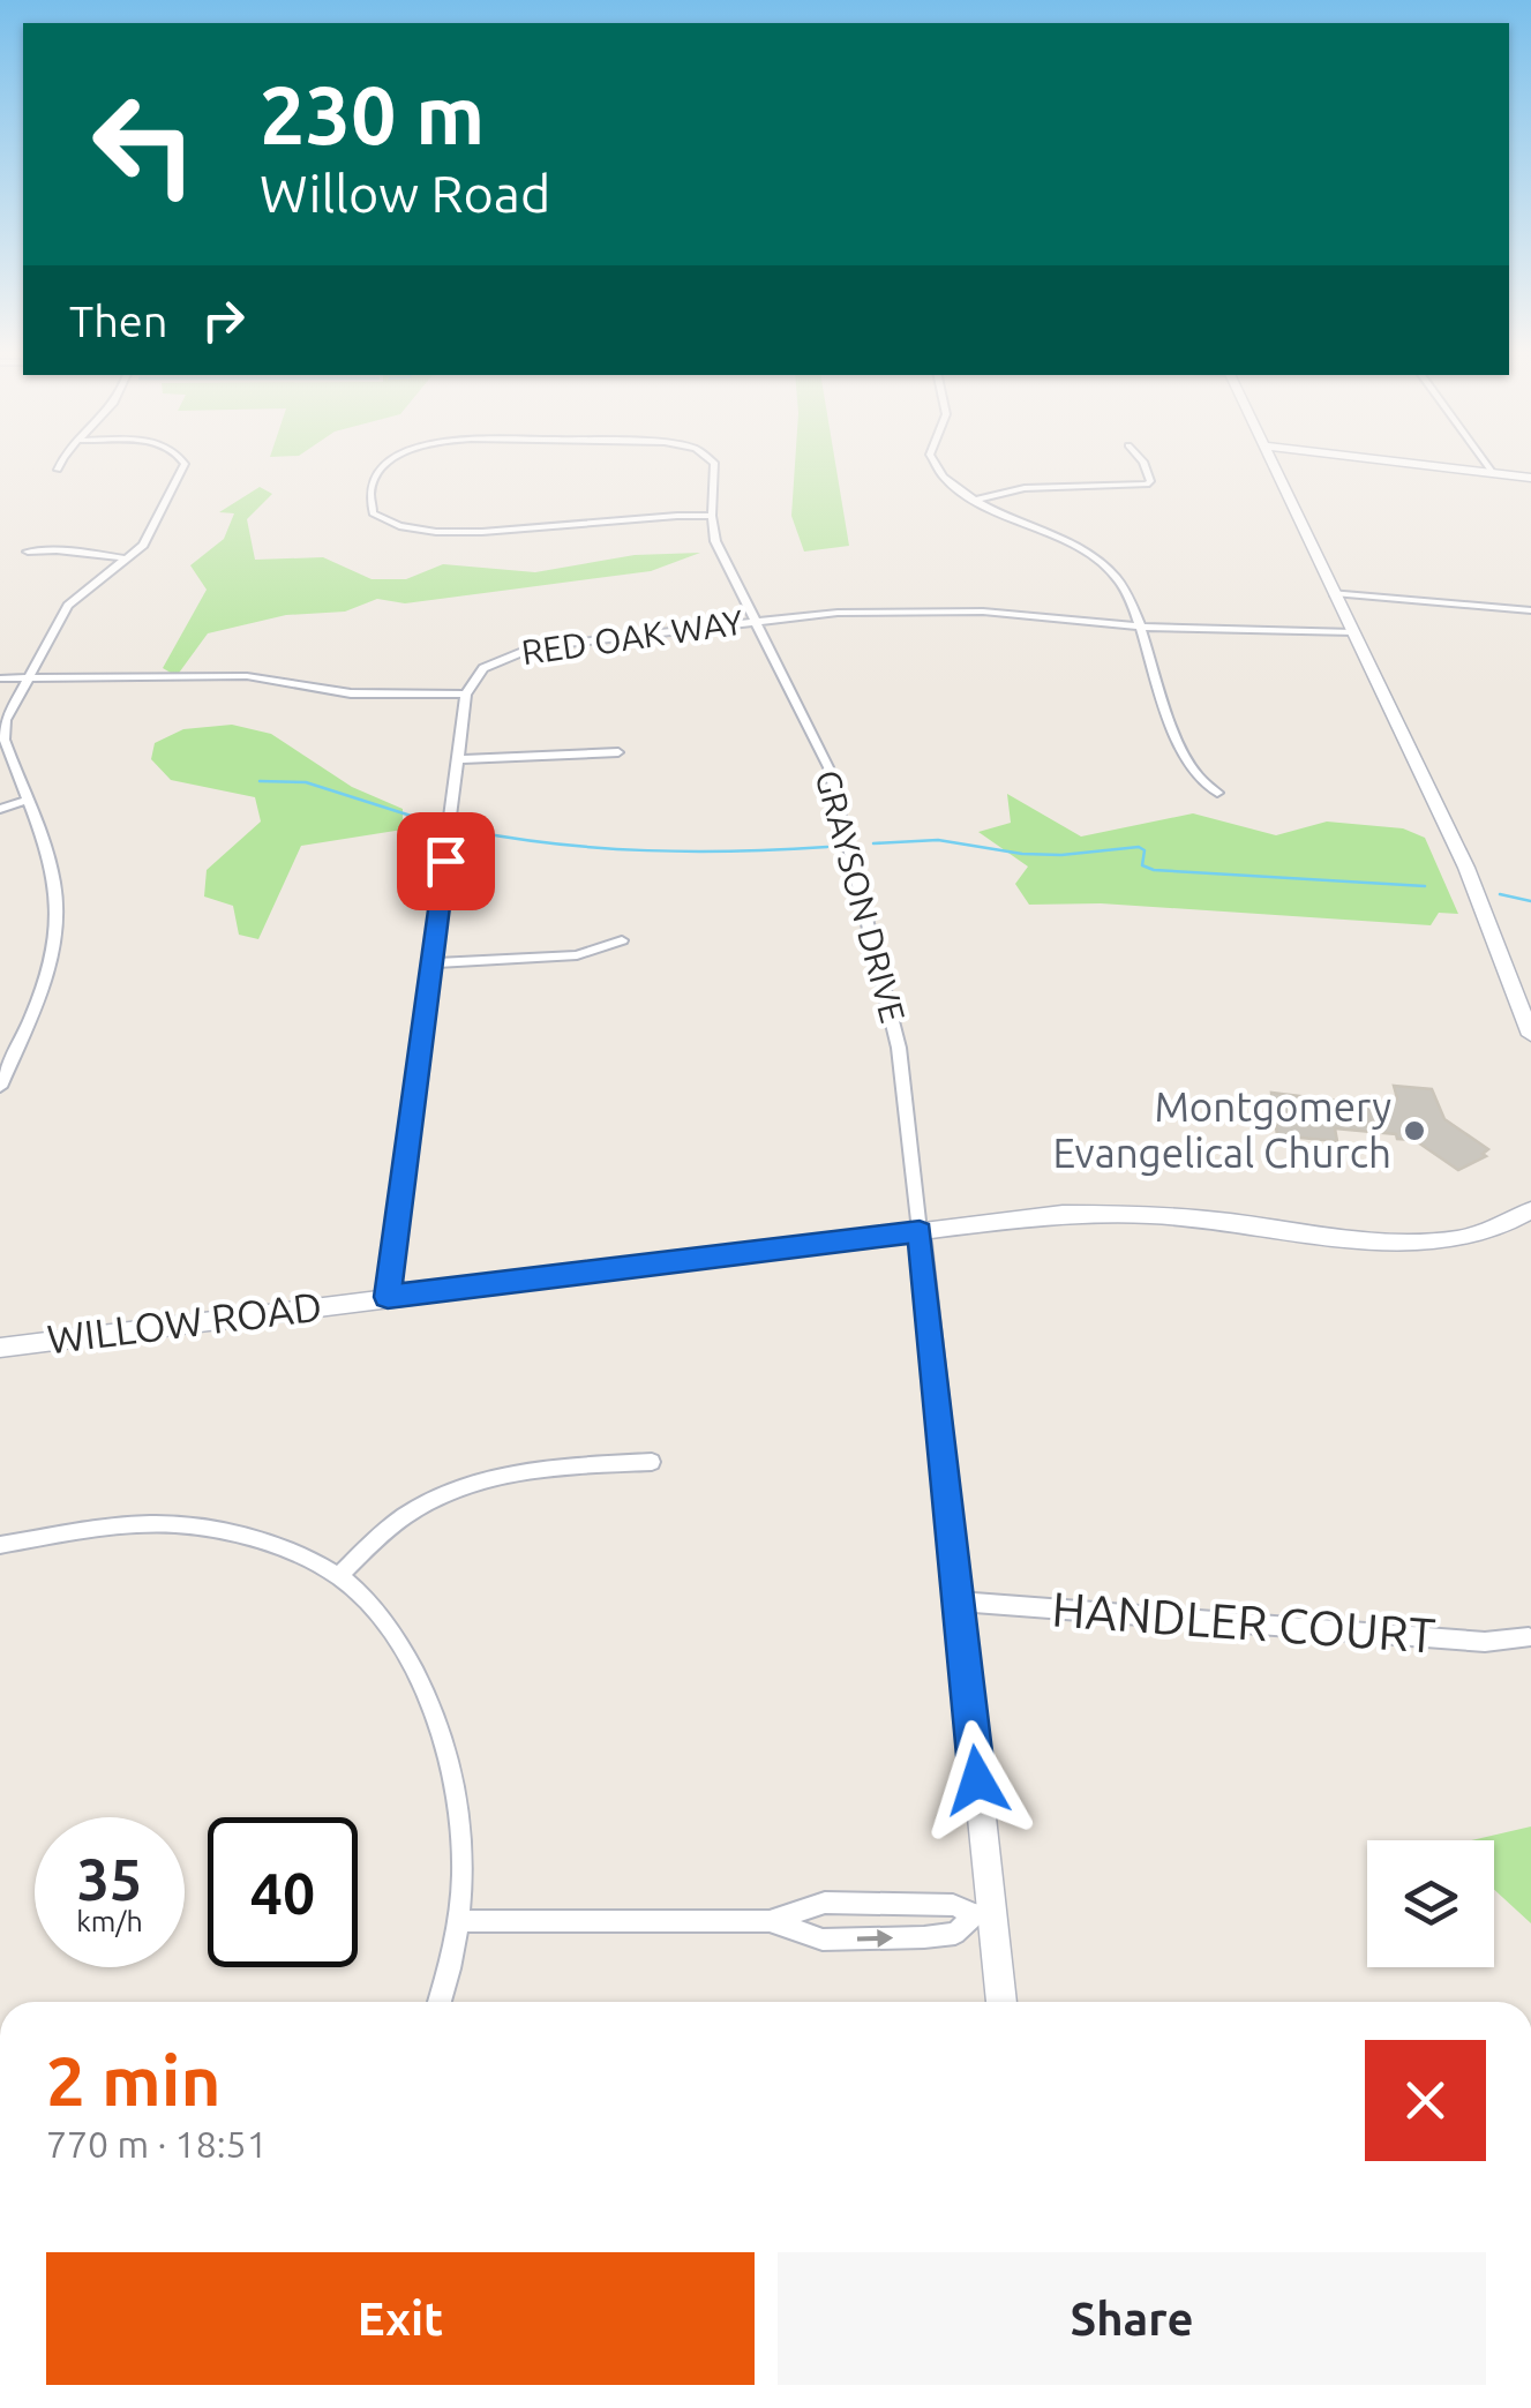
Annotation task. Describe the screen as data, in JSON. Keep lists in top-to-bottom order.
{
  "streets": {
    "street": [
      "RED OAK WAY",
      "GRAYSON DRIVE",
      "WILLOW ROAD",
      "HANDLER COURT"
    ]
  },
  "crossings": [
    ["RED OAK WAY", "GRAYSON DRIVE"],
    ["GRAYSON DRIVE", "WILLOW ROAD"]
  ],
  "places": ["Montgomery Evangelical Church"],
  "page": {
    "turn": ["230 m", "Willow Road"],
    "then": "Then",
    "speed": "35 km/h",
    "limit": "40",
    "heading": ["2 min", "770 m · 18:51"],
    "buttons": ["Exit", "Share"]
  }
}
